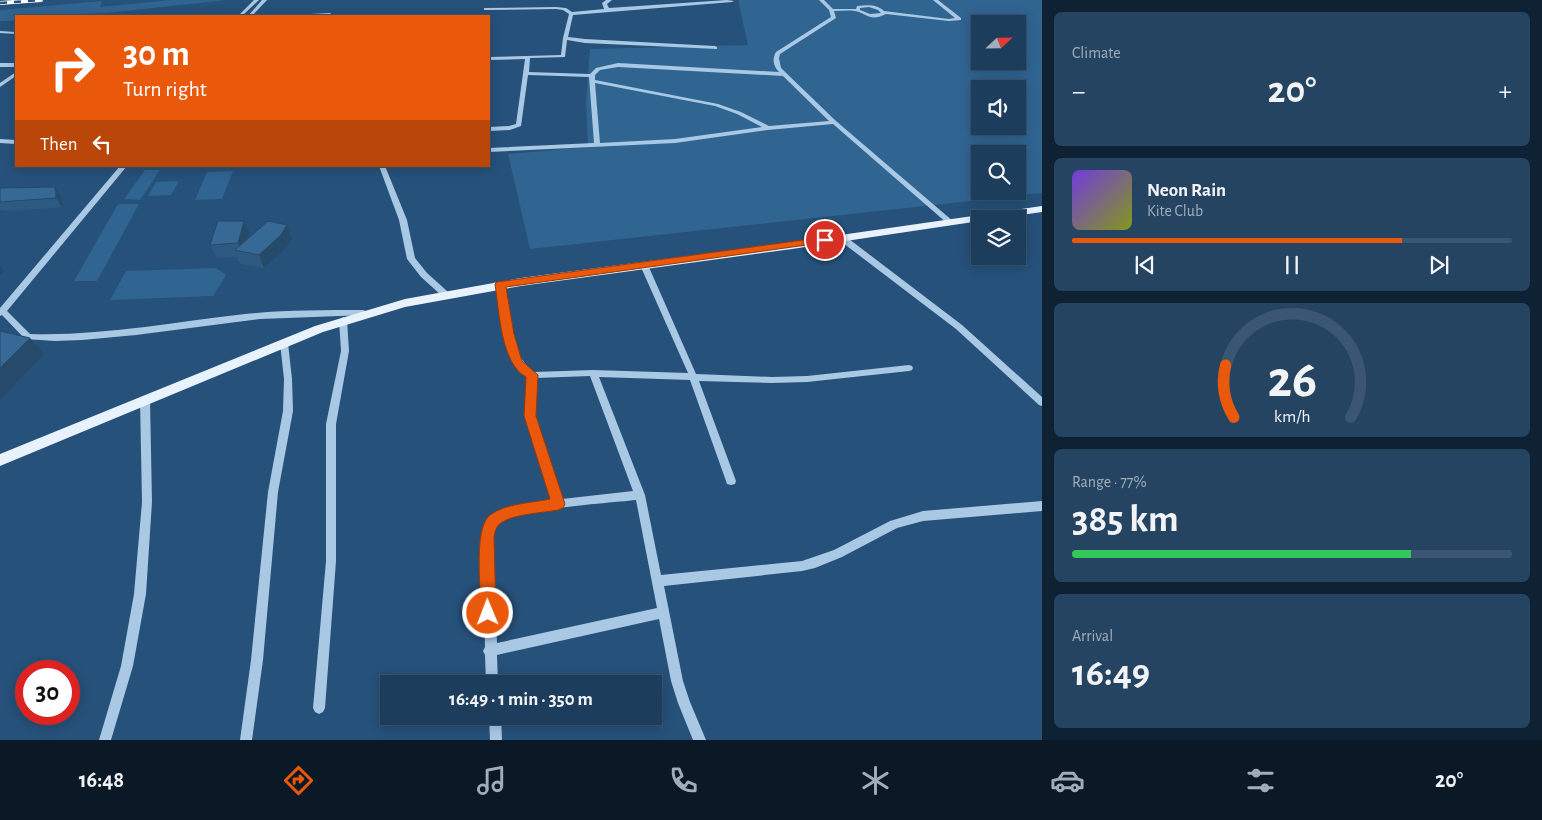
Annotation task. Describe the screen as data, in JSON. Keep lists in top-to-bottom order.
{
  "north": "right",
  "page": {
    "tile": [
      "Climate",
      ["Range · 77%", "385 km"],
      ["Arrival", "16:49"]
    ],
    "turn": ["30 m", "Turn right"],
    "heat": ["−", "20°", "+"],
    "then": "Then",
    "song": ["Neon Rain", "Kite Club"],
    "limit": "30",
    "trip": "16:49 · 1 min · 350 m",
    "tabs": ["16:48", "20°"],
    "gauge": ["26", "km/h"]
  }
}
